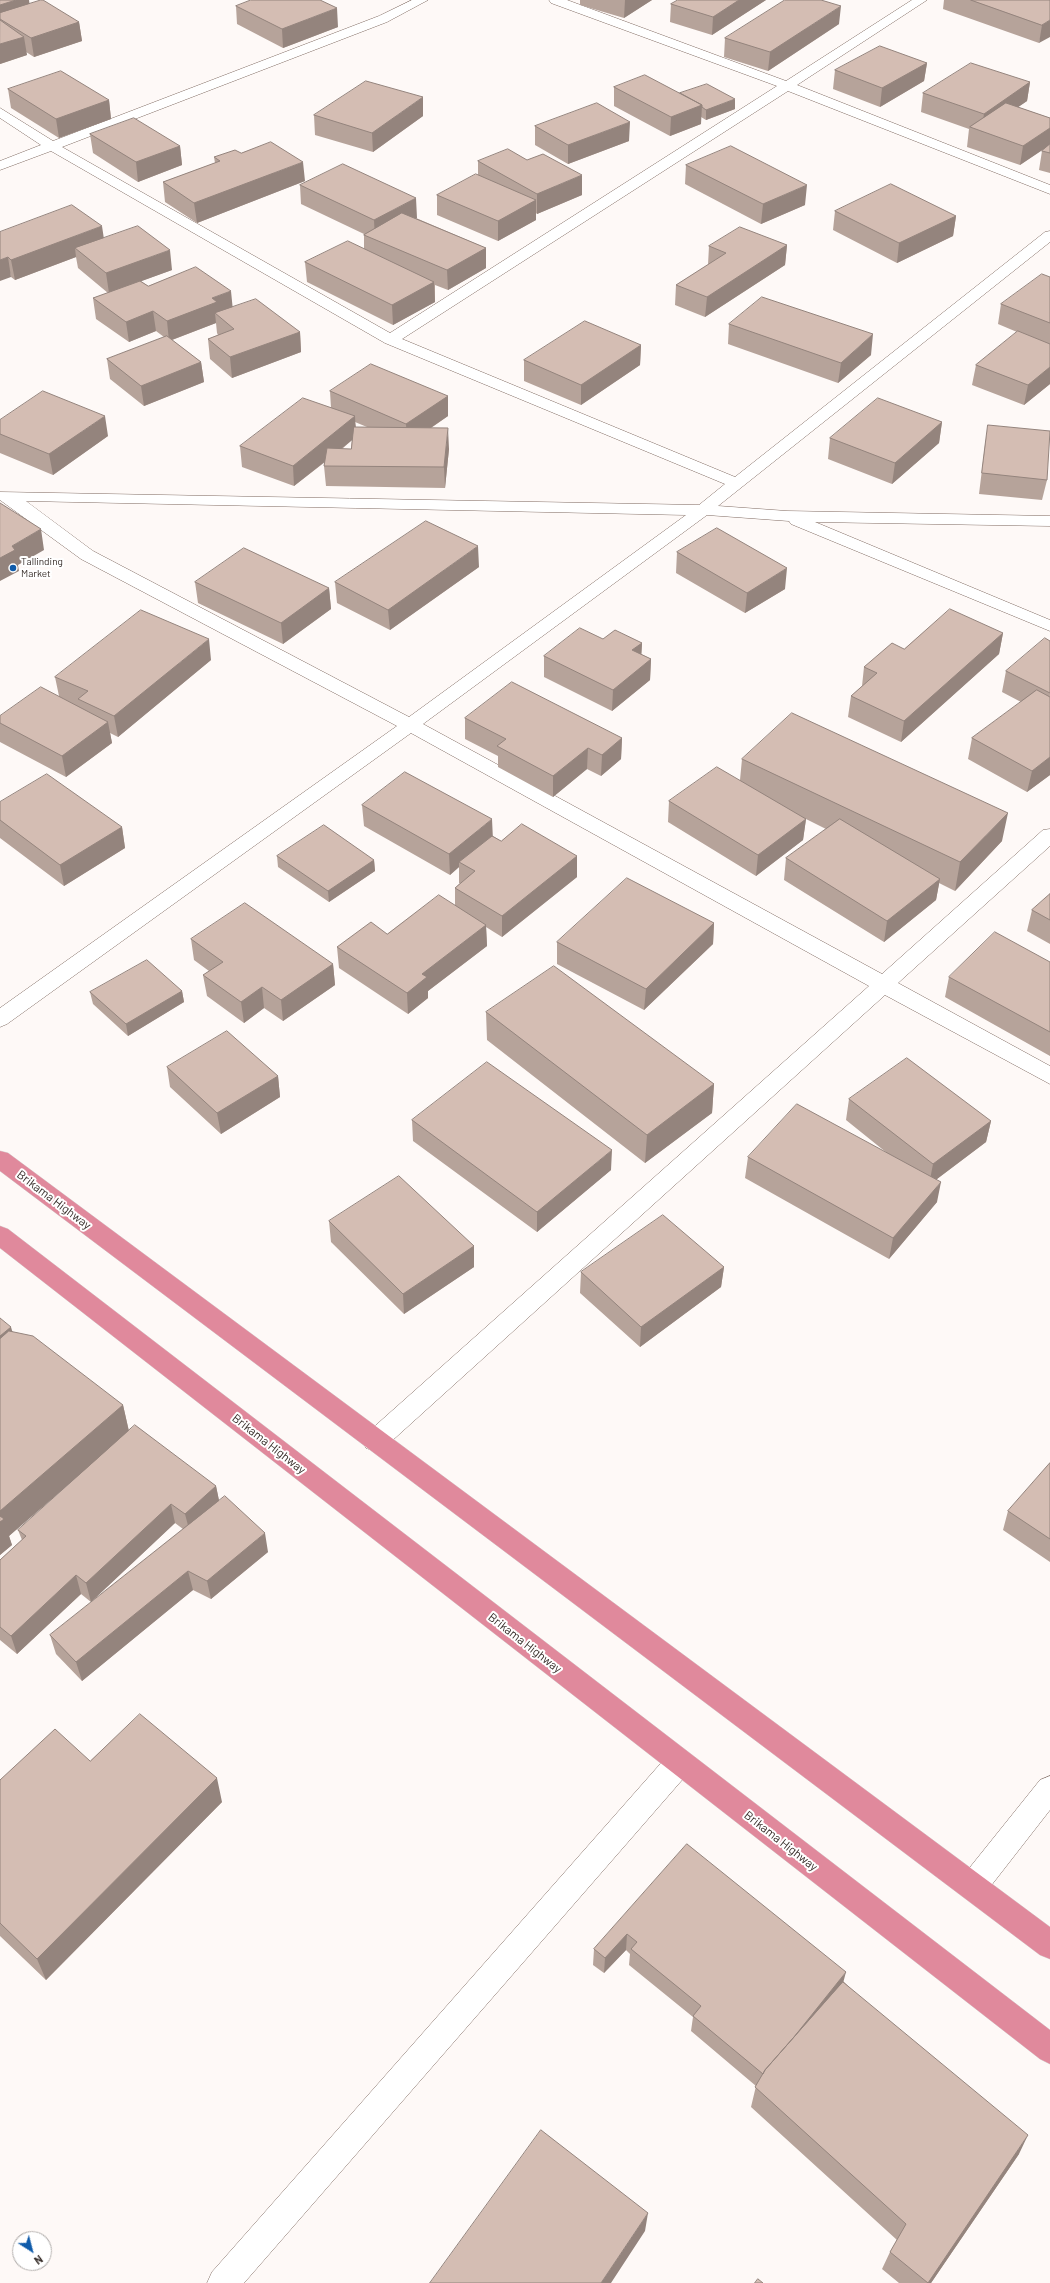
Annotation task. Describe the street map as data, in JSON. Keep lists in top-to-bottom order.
{
  "streets": {
    "highway": ["Brikama Highway"]
  },
  "places": ["Tallinding Market"],
  "north": "bottom right"
}
